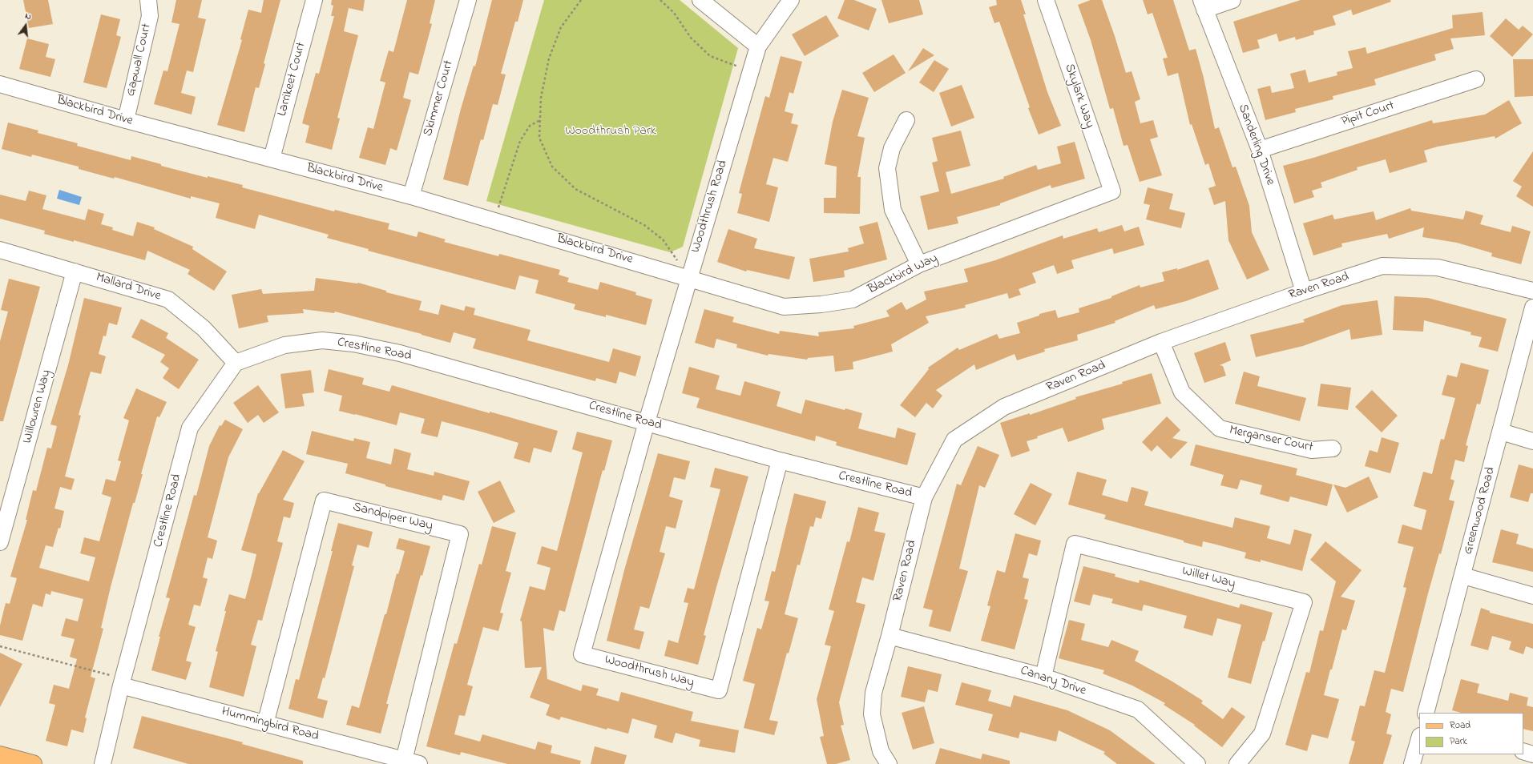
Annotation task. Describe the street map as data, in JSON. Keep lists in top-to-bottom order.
{
  "streets": {
    "street": [
      "Gapwall Court",
      "Larrikeet Court",
      "Skylark Way",
      "Skimmer Court",
      "Blackbird Drive",
      "Pipit Court",
      "Sanderling Drive",
      "Woodthrush Road",
      "Blackbird Way",
      "Raven Road",
      "Mallard Drive",
      "Crestline Road",
      "Willowren Way",
      "Merganser Court",
      "Greenwood Road",
      "Sandpiper Way",
      "Willet Way",
      "Woodthrush Way",
      "Canary Drive",
      "Hummingbird Road"
    ]
  },
  "crossings": [
    ["Gapwall Court", "Blackbird Drive"],
    ["Larrikeet Court", "Blackbird Drive"],
    ["Skylark Way", "Blackbird Way"],
    ["Skimmer Court", "Blackbird Drive"],
    ["Blackbird Drive", "Woodthrush Road"],
    ["Blackbird Drive", "Blackbird Way"],
    ["Pipit Court", "Sanderling Drive"],
    ["Sanderling Drive", "Raven Road"],
    ["Woodthrush Road", "Blackbird Way"],
    ["Woodthrush Road", "Crestline Road"],
    ["Woodthrush Road", "Woodthrush Way"],
    ["Raven Road", "Crestline Road"],
    ["Raven Road", "Merganser Court"],
    ["Raven Road", "Canary Drive"],
    ["Mallard Drive", "Crestline Road"],
    ["Mallard Drive", "Willowren Way"],
    ["Crestline Road", "Woodthrush Way"],
    ["Crestline Road", "Hummingbird Road"],
    ["Sandpiper Way", "Hummingbird Road"],
    ["Willet Way", "Canary Drive"]
  ],
  "parks": ["Woodthrush Park"],
  "legend": ["Road", "Park"],
  "north": "top"
}
